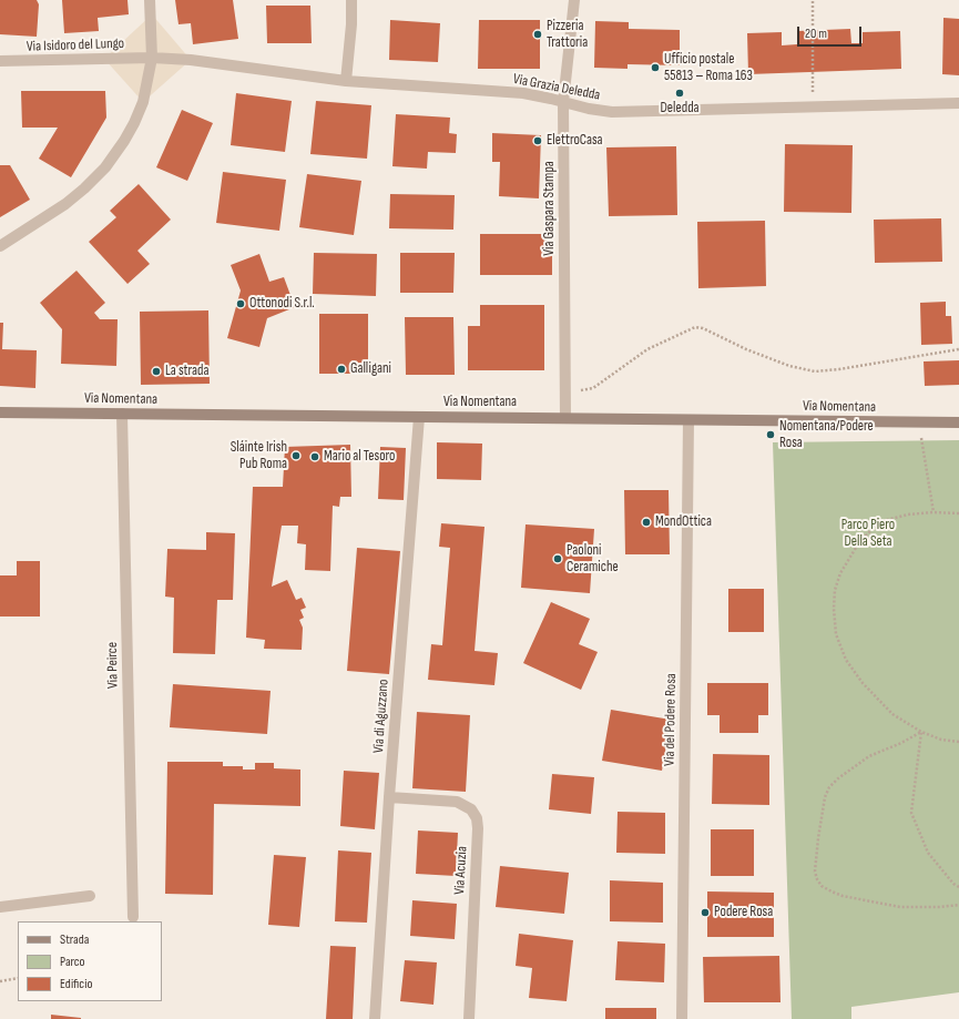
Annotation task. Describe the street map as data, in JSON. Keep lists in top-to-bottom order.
{
  "streets": {
    "main road": ["Via Nomentana"],
    "street": [
      "Via Isidoro del Lungo",
      "Via Grazia Deledda",
      "Via Gaspara Stampa",
      "Via Peirce",
      "Via di Aguzzano",
      "Via del Podere Rosa",
      "Via Acuzia"
    ]
  },
  "crossings": [
    ["Via Isidoro del Lungo", "Via Grazia Deledda"],
    ["Via Grazia Deledda", "Via Gaspara Stampa"],
    ["Via Gaspara Stampa", "Via Nomentana"],
    ["Via Nomentana", "Via Peirce"],
    ["Via Nomentana", "Via di Aguzzano"],
    ["Via Nomentana", "Via del Podere Rosa"],
    ["Via di Aguzzano", "Via Acuzia"]
  ],
  "parks": ["Parco Piero Della Seta"],
  "places": [
    "Pizzeria Trattoria",
    "Ufficio postale 55813 – Roma 163",
    "Deledda",
    "ElettroCasa",
    "Ottonodi S.r.l.",
    "Galligani",
    "La strada",
    "Nomentana/Podere Rosa",
    "Sláinte Irish Pub Roma",
    "Mario al Tesoro",
    "MondOttica",
    "Paoloni Ceramiche",
    "Podere Rosa"
  ],
  "legend": ["Strada", "Parco", "Edificio"],
  "scale_bar": "20 m"
}
